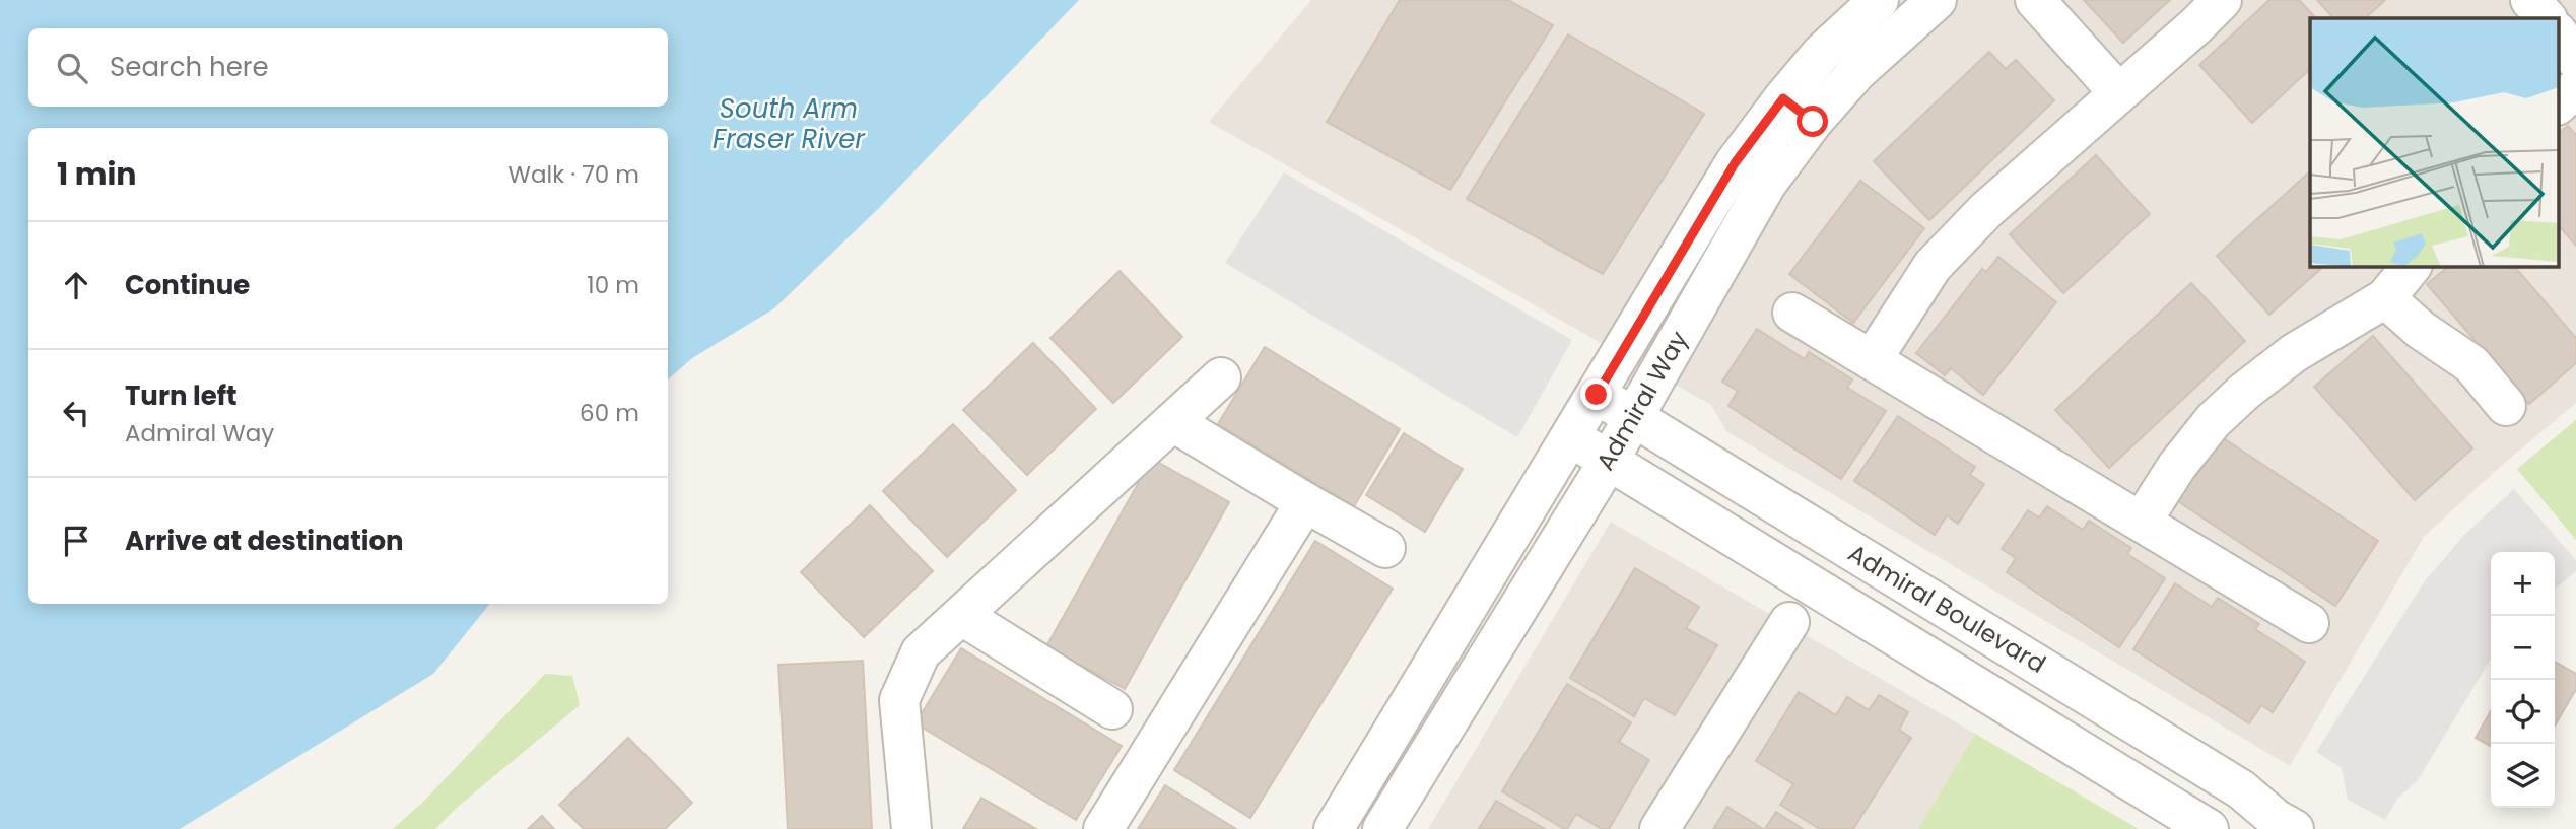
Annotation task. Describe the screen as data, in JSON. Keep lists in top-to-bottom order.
{
  "streets": {
    "street": ["Admiral Way", "Admiral Boulevard"]
  },
  "crossings": [
    ["Admiral Way", "Admiral Boulevard"]
  ],
  "water": ["South Arm Fraser River"],
  "page": {
    "search": "Search here",
    "heading": ["1 min", "Walk · 70 m"],
    "list": [
      ["Continue", "10 m"],
      ["Turn left", "Admiral Way", "60 m"],
      "Arrive at destination"
    ],
    "map_buttons": ["+", "−"]
  }
}
